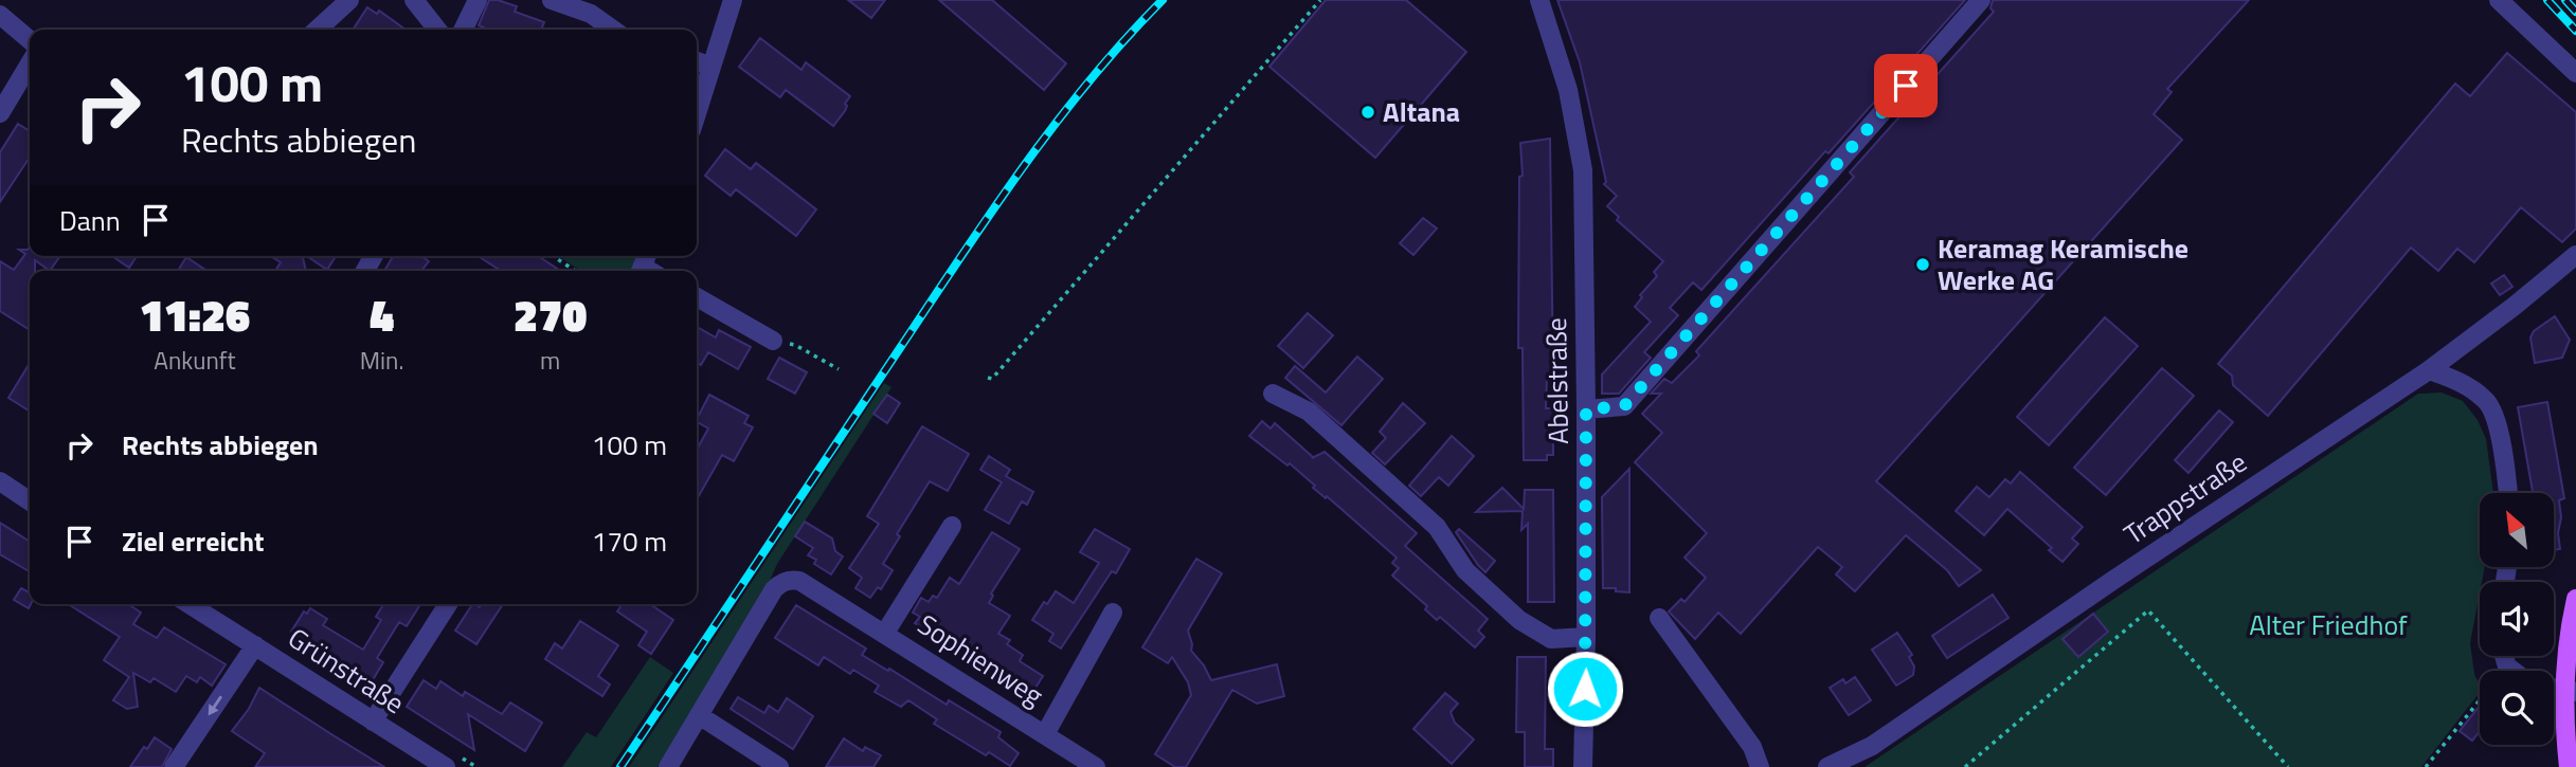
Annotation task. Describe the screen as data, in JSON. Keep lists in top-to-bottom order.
{
  "streets": {
    "street": [
      "Abelstraße",
      "Trappstraße",
      "Sophienweg",
      "Grünstraße"
    ]
  },
  "parks": ["Alter Friedhof"],
  "places": ["Altana", "Keramag Keramische Werke AG"],
  "north": "top left",
  "page": {
    "turn": ["100 m", "Rechts abbiegen"],
    "then": "Dann",
    "eta": [
      "11:26",
      "Ankunft",
      "4",
      "Min.",
      "270",
      "m"
    ],
    "list": [
      {
        "name": "Rechts abbiegen",
        "value": "100 m"
      },
      {
        "name": "Ziel erreicht",
        "value": "170 m"
      }
    ]
  }
}
